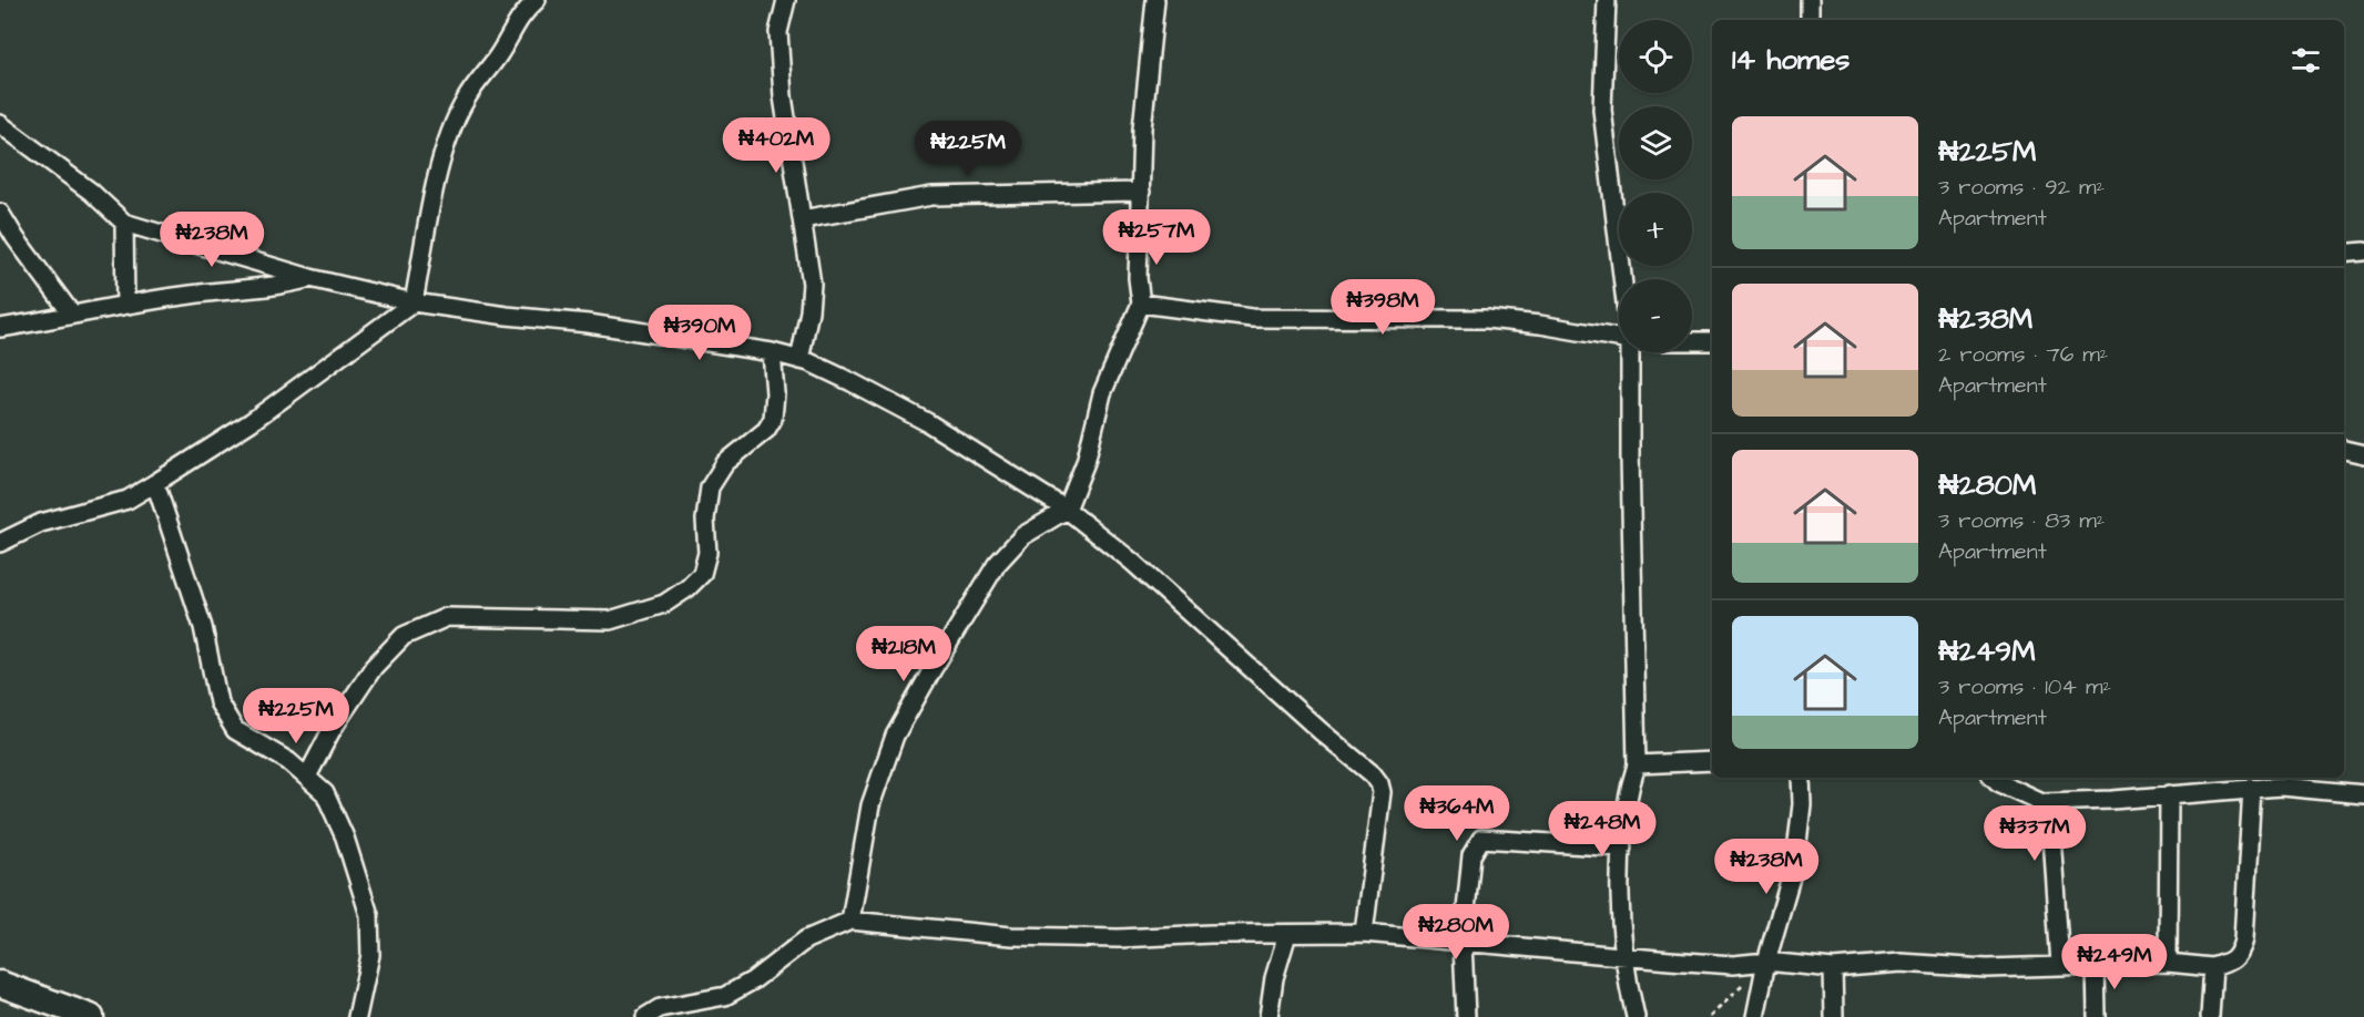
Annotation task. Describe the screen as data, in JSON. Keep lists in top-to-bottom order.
{
  "page": {
    "map_buttons": ["+", "−"],
    "heading": "14 homes",
    "list": [
      {
        "name": "₦225M",
        "note": "3 rooms · 92 m² · Apartment"
      },
      {
        "name": "₦238M",
        "note": "2 rooms · 76 m² · Apartment"
      },
      {
        "name": "₦280M",
        "note": "3 rooms · 83 m² · Apartment"
      },
      {
        "name": "₦249M",
        "note": "3 rooms · 104 m² · Apartment"
      }
    ],
    "price": [
      "₦402M",
      "₦225M",
      "₦257M",
      "₦238M",
      "₦398M",
      "₦390M",
      "₦218M",
      "₦225M",
      "₦364M",
      "₦248M",
      "₦337M",
      "₦238M",
      "₦280M",
      "₦249M"
    ]
  }
}
